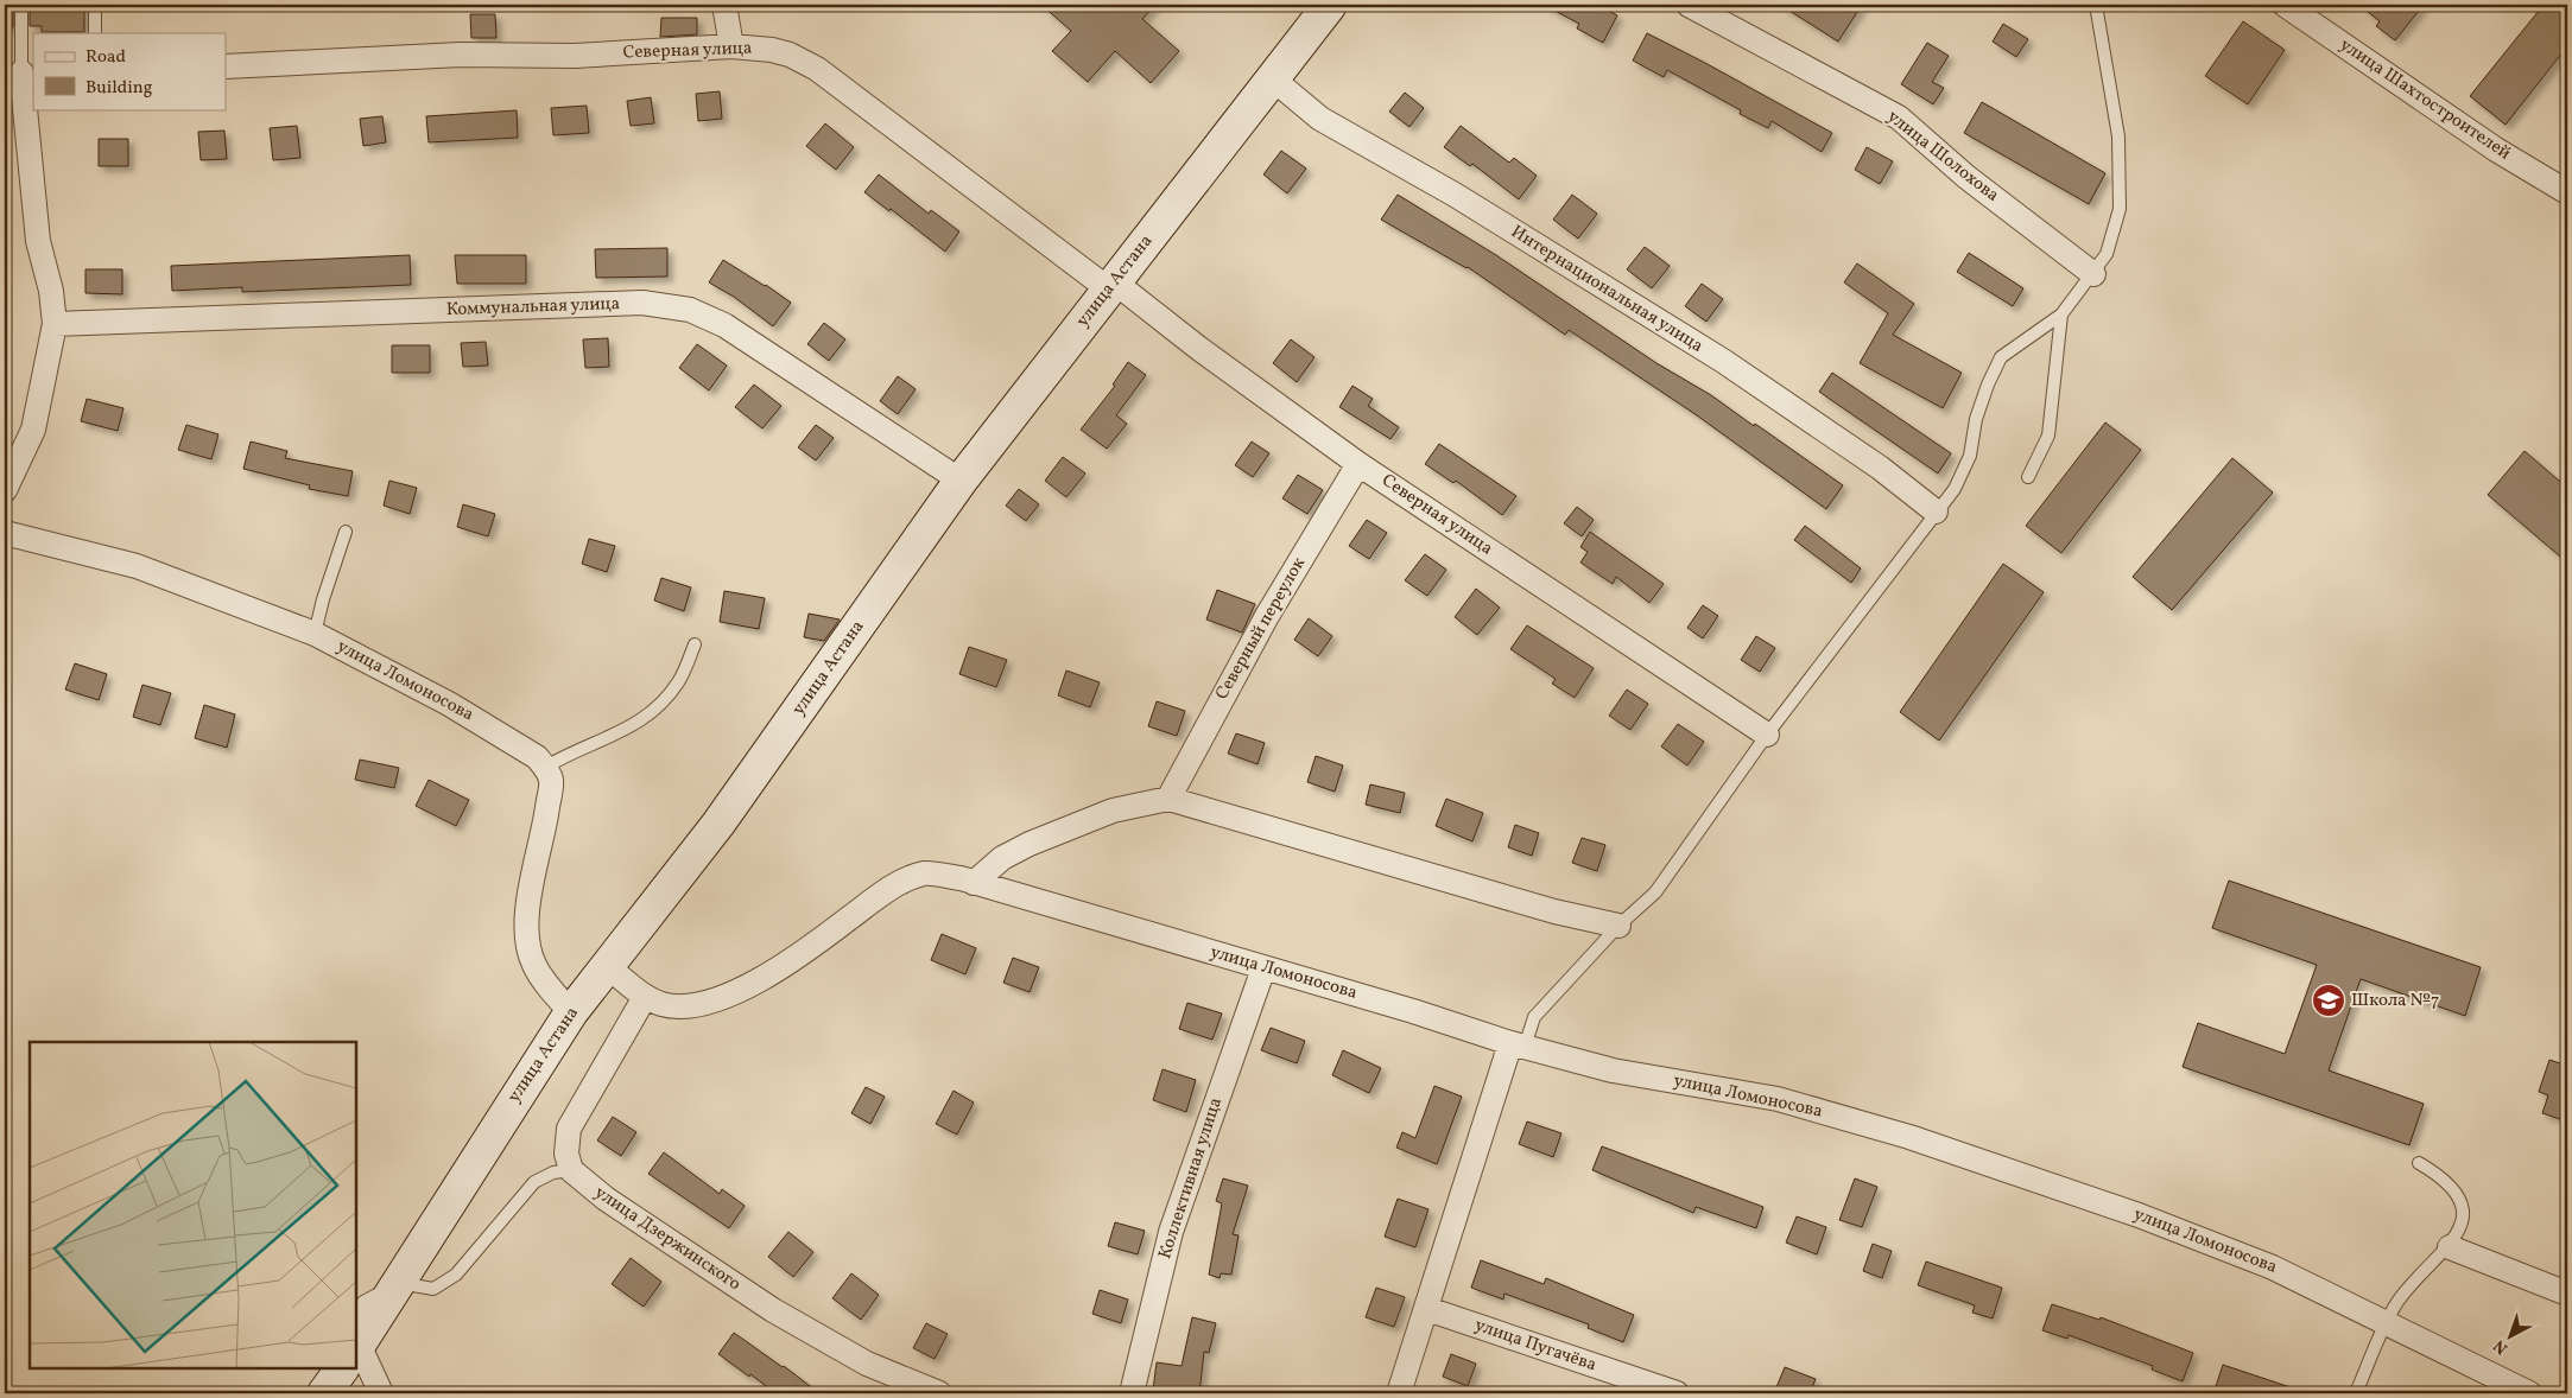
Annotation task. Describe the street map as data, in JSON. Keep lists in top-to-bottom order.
{
  "streets": {
    "street": [
      "Северная улица",
      "улица Шахтостроителей",
      "улица Шолохова",
      "улица Астана",
      "Интернациональная улица",
      "Коммунальная улица",
      "Северный переулок",
      "улица Ломоносова",
      "Коллективная улица",
      "улица Дзержинского",
      "улица Пугачёва"
    ]
  },
  "crossings": [
    ["Северная улица", "улица Астана"],
    ["Северная улица", "Северный переулок"],
    ["улица Астана", "Интернациональная улица"],
    ["улица Астана", "Коммунальная улица"],
    ["улица Астана", "улица Ломоносова"],
    ["улица Ломоносова", "Коллективная улица"]
  ],
  "places": {
    "school or university": ["Школа №7"]
  },
  "legend": ["Road", "Building"],
  "north": "bottom left"
}
